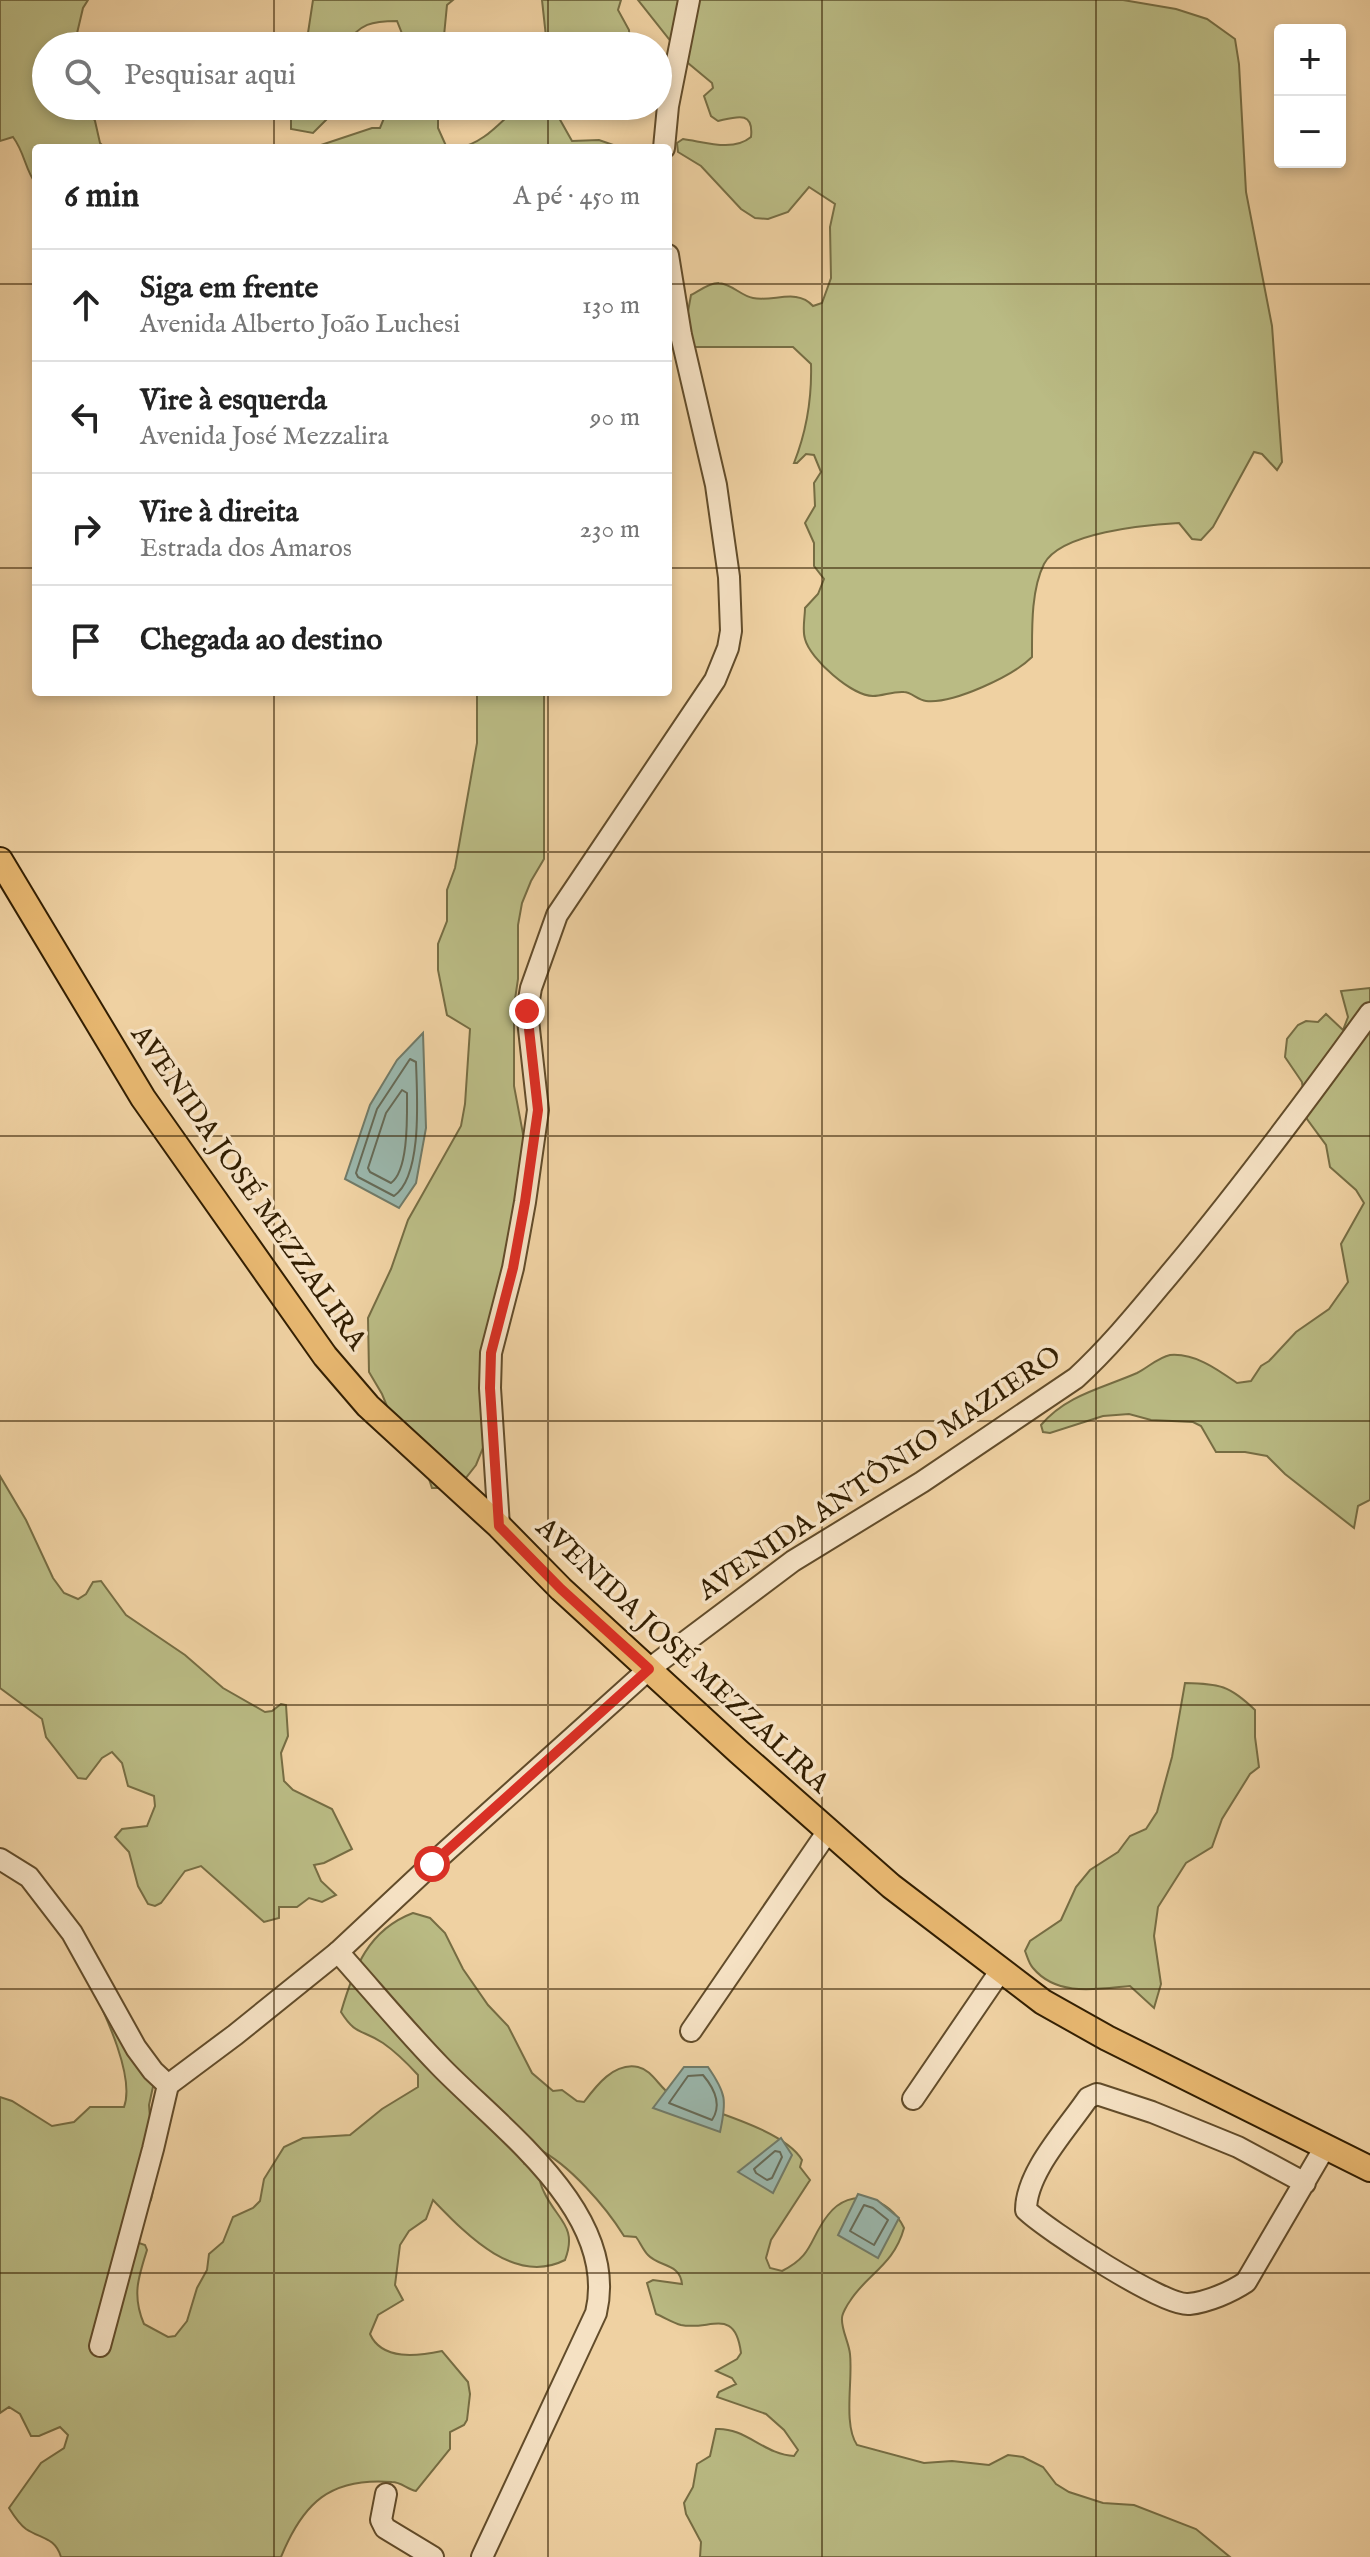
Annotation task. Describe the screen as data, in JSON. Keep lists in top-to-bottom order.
{
  "streets": {
    "main road": ["AVENIDA JOSÉ MEZZALIRA"],
    "street": ["AVENIDA ANTÔNIO MAZIERO"]
  },
  "crossings": [
    ["AVENIDA JOSÉ MEZZALIRA", "AVENIDA ANTÔNIO MAZIERO"]
  ],
  "page": {
    "map_buttons": ["+", "−"],
    "search": "Pesquisar aqui",
    "heading": ["6 min", "A pé · 450 m"],
    "list": [
      ["Siga em frente", "Avenida Alberto João Luchesi", "130 m"],
      ["Vire à esquerda", "Avenida José Mezzalira", "90 m"],
      ["Vire à direita", "Estrada dos Amaros", "230 m"],
      "Chegada ao destino"
    ]
  }
}
